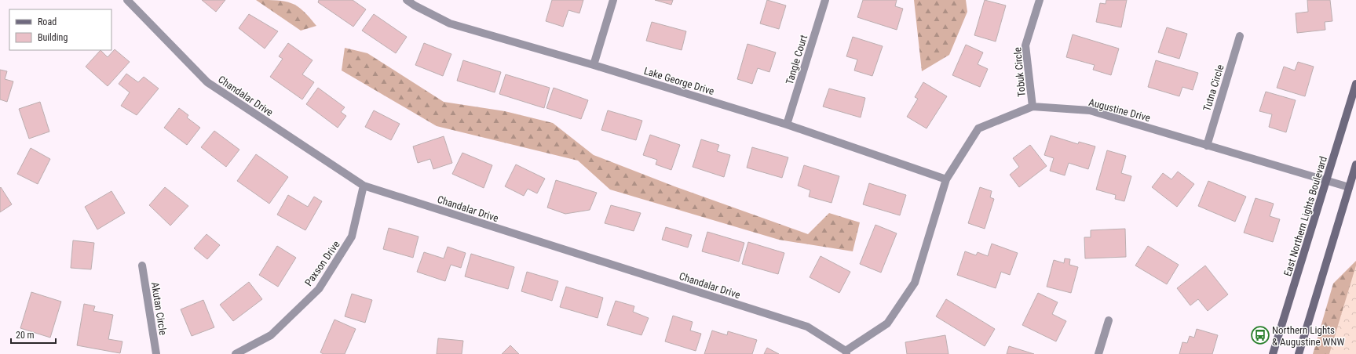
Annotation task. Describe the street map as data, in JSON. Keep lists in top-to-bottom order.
{
  "streets": {
    "main road": ["East Northern Lights Boulevard"],
    "street": [
      "Tangle Court",
      "Tobuk Circle",
      "Lake George Drive",
      "Tutna Circle",
      "Chandalar Drive",
      "Augustine Drive",
      "Paxson Drive",
      "Akutan Circle"
    ]
  },
  "crossings": [
    ["Tangle Court", "Lake George Drive"],
    ["Tobuk Circle", "Augustine Drive"],
    ["Lake George Drive", "Augustine Drive"],
    ["Tutna Circle", "Augustine Drive"],
    ["Chandalar Drive", "Augustine Drive"],
    ["Chandalar Drive", "Paxson Drive"],
    ["Augustine Drive", "East Northern Lights Boulevard"]
  ],
  "places": {
    "bus stop": ["Northern Lights & Augustine WNW"]
  },
  "legend": ["Road", "Building"],
  "scale_bar": "20 m"
}
